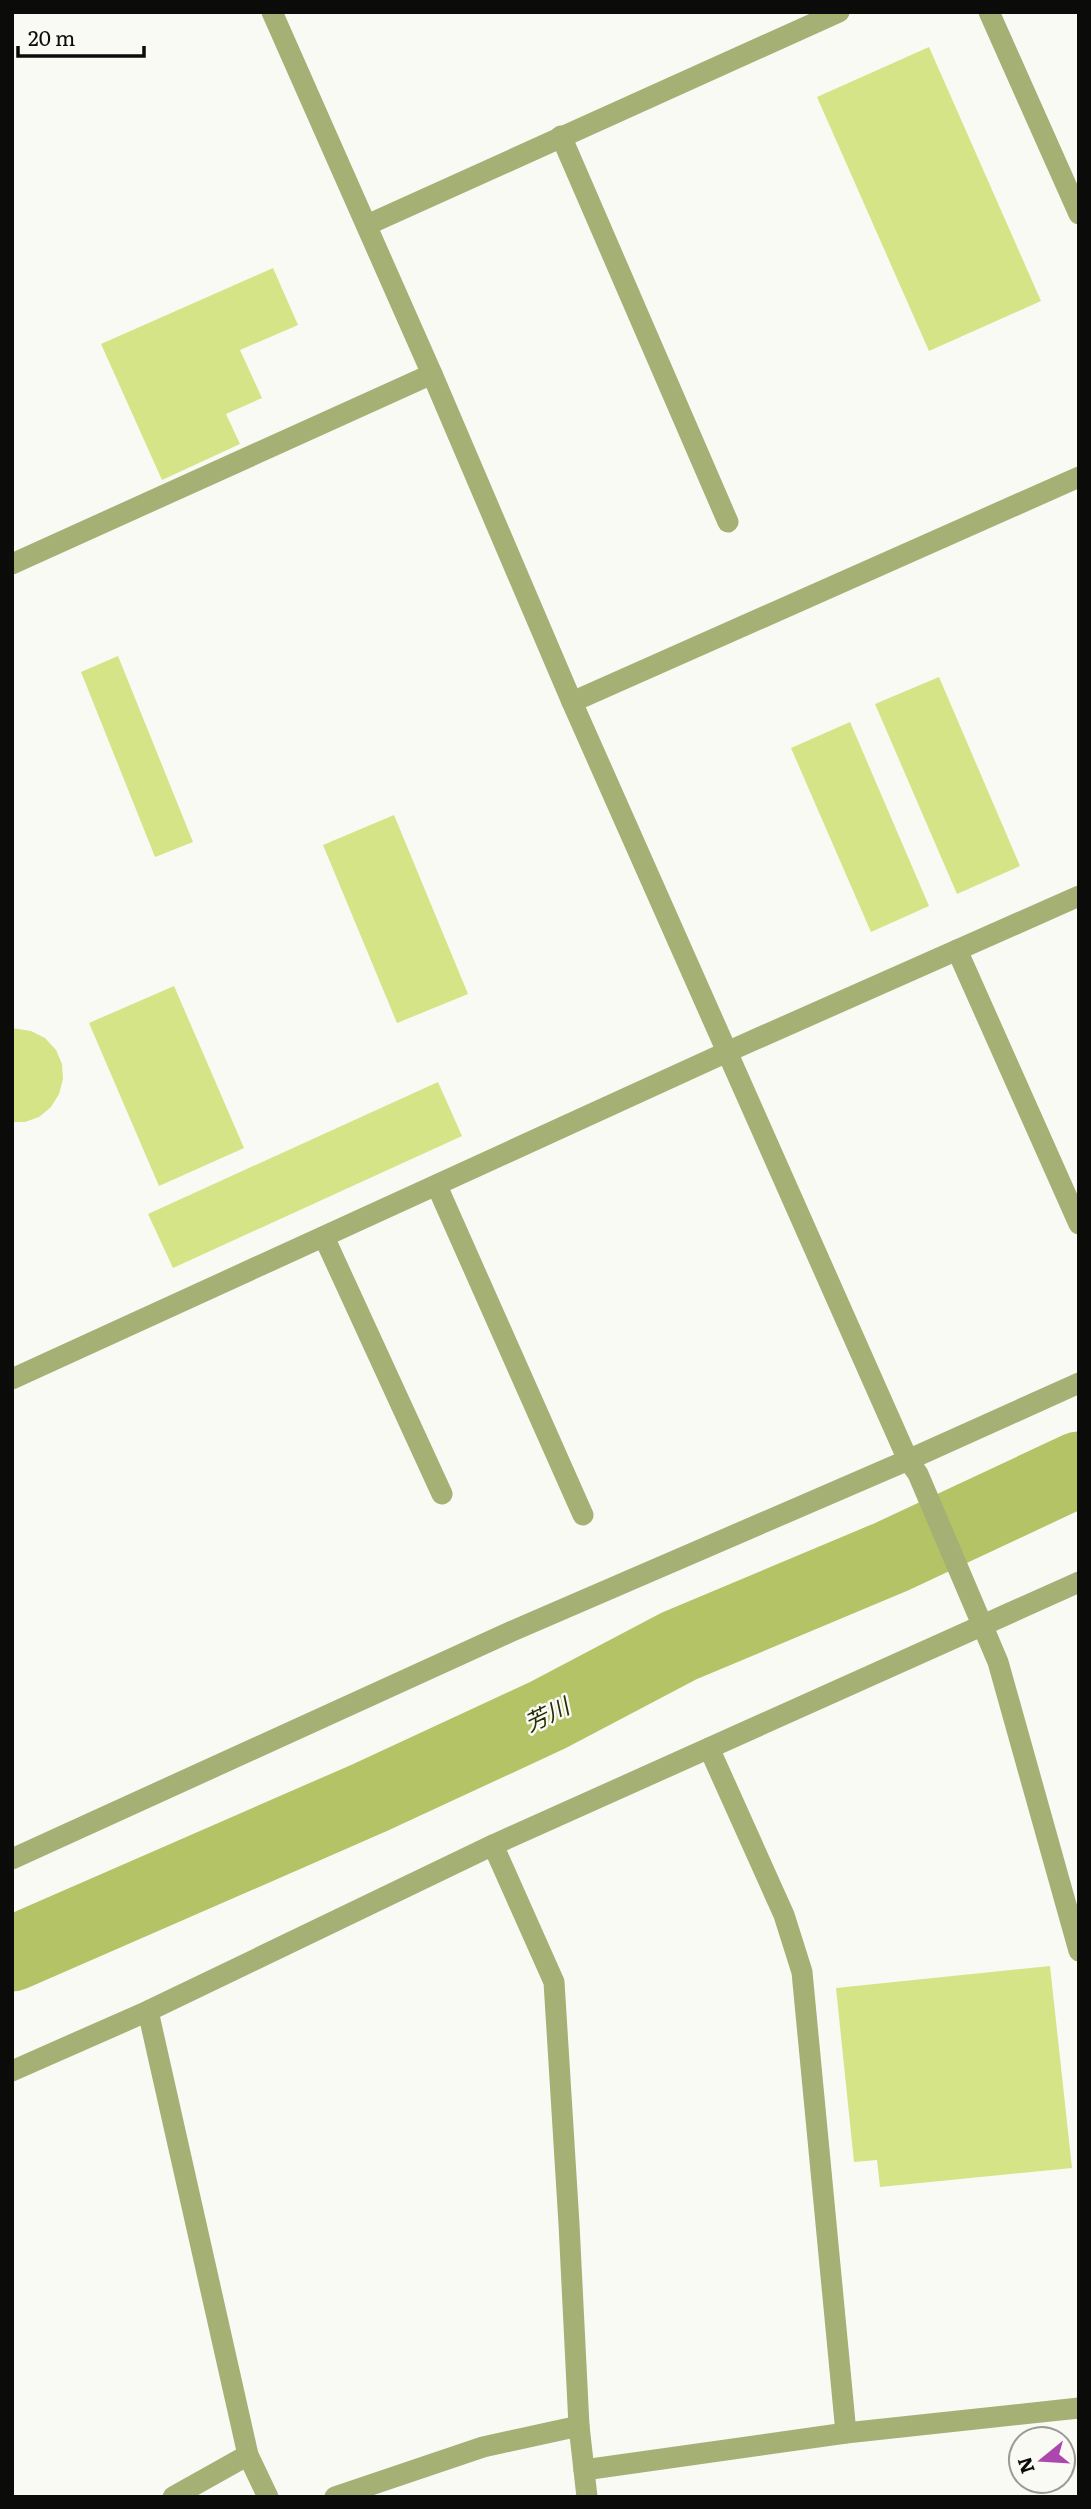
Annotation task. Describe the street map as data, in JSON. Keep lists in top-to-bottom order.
{
  "water": ["芳川"],
  "scale_bar": "20 m",
  "north": "left"
}
